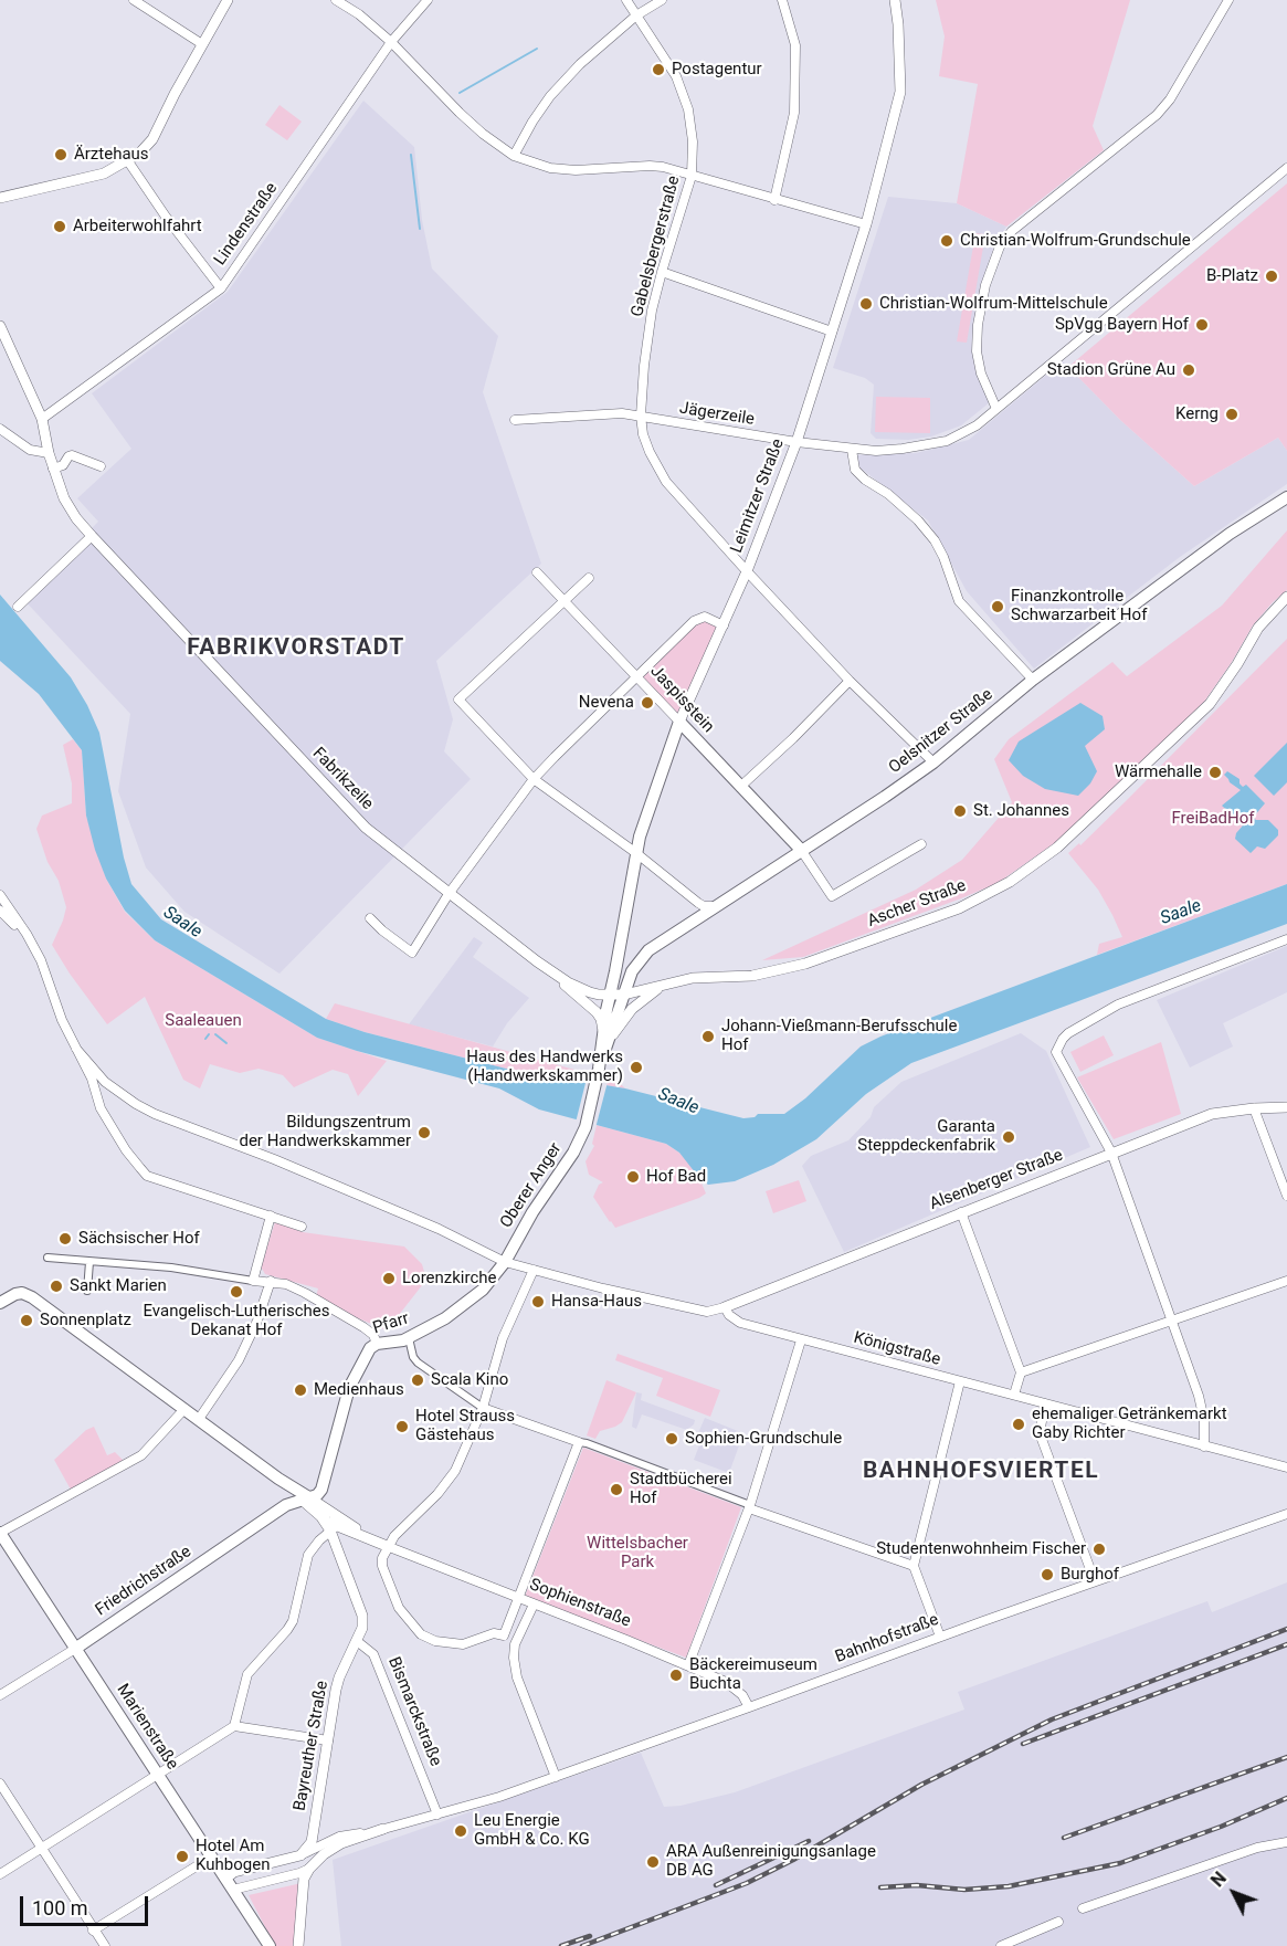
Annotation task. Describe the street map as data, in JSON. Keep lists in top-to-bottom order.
{
  "streets": {
    "main road": [
      "Leimitzer Straße",
      "Jaspisstein",
      "Oelsnitzer Straße",
      "Oberer Anger",
      "Pfarr",
      "Friedrichstraße",
      "Sophienstraße",
      "Marienstraße"
    ],
    "street": [
      "Lindenstraße",
      "Gabelsbergerstraße",
      "Jägerzeile",
      "Fabrikzeile",
      "Ascher Straße",
      "Alsenberger Straße",
      "Königstraße",
      "Bahnhofstraße",
      "Bismarckstraße",
      "Bayreuther Straße"
    ]
  },
  "crossings": [
    ["Lindenstraße", "Fabrikzeile"],
    ["Gabelsbergerstraße", "Jägerzeile"],
    ["Gabelsbergerstraße", "Leimitzer Straße"],
    ["Gabelsbergerstraße", "Oelsnitzer Straße"],
    ["Jägerzeile", "Leimitzer Straße"],
    ["Leimitzer Straße", "Jaspisstein"],
    ["Leimitzer Straße", "Oelsnitzer Straße"],
    ["Leimitzer Straße", "Fabrikzeile"],
    ["Leimitzer Straße", "Oberer Anger"],
    ["Jaspisstein", "Oelsnitzer Straße"],
    ["Oelsnitzer Straße", "Fabrikzeile"],
    ["Oelsnitzer Straße", "Ascher Straße"],
    ["Oelsnitzer Straße", "Oberer Anger"],
    ["Fabrikzeile", "Ascher Straße"],
    ["Alsenberger Straße", "Königstraße"],
    ["Oberer Anger", "Pfarr"],
    ["Pfarr", "Friedrichstraße"],
    ["Pfarr", "Sophienstraße"],
    ["Friedrichstraße", "Sophienstraße"],
    ["Friedrichstraße", "Marienstraße"],
    ["Sophienstraße", "Bahnhofstraße"],
    ["Bahnhofstraße", "Bismarckstraße"],
    ["Bahnhofstraße", "Bayreuther Straße"],
    ["Bismarckstraße", "Bayreuther Straße"]
  ],
  "districts": ["FABRIKVORSTADT", "BAHNHOFSVIERTEL"],
  "water": ["Saale"],
  "parks": ["FreiBadHof", "Saaleauen", "Wittelsbacher Park"],
  "places": [
    "Postagentur",
    "Ärztehaus",
    "Arbeiterwohlfahrt",
    "Christian-Wolfrum-Grundschule",
    "B-Platz",
    "Christian-Wolfrum-Mittelschule",
    "SpVgg Bayern Hof",
    "Stadion Grüne Au",
    "Kerng",
    "Finanzkontrolle Schwarzarbeit Hof",
    "Nevena",
    "Wärmehalle",
    "St. Johannes",
    "Johann-Vießmann-Berufsschule Hof",
    "Haus des Handwerks (Handwerkskammer)",
    "Bildungszentrum der Handwerkskammer",
    "Garanta Steppdeckenfabrik",
    "Hof Bad",
    "Sächsischer Hof",
    "Lorenzkirche",
    "Sankt Marien",
    "Evangelisch-Lutherisches Dekanat Hof",
    "Hansa-Haus",
    "Sonnenplatz",
    "Scala Kino",
    "Medienhaus",
    "ehemaliger Getränkemarkt Gaby Richter",
    "Hotel Strauss Gästehaus",
    "Sophien-Grundschule",
    "Stadtbücherei Hof",
    "Studentenwohnheim Fischer",
    "Burghof",
    "Bäckereimuseum Buchta",
    "Leu Energie GmbH & Co. KG",
    "Hotel Am Kuhbogen",
    "ARA Außenreinigungsanlage DB AG"
  ],
  "scale_bar": "100 m",
  "north": "top left"
}
